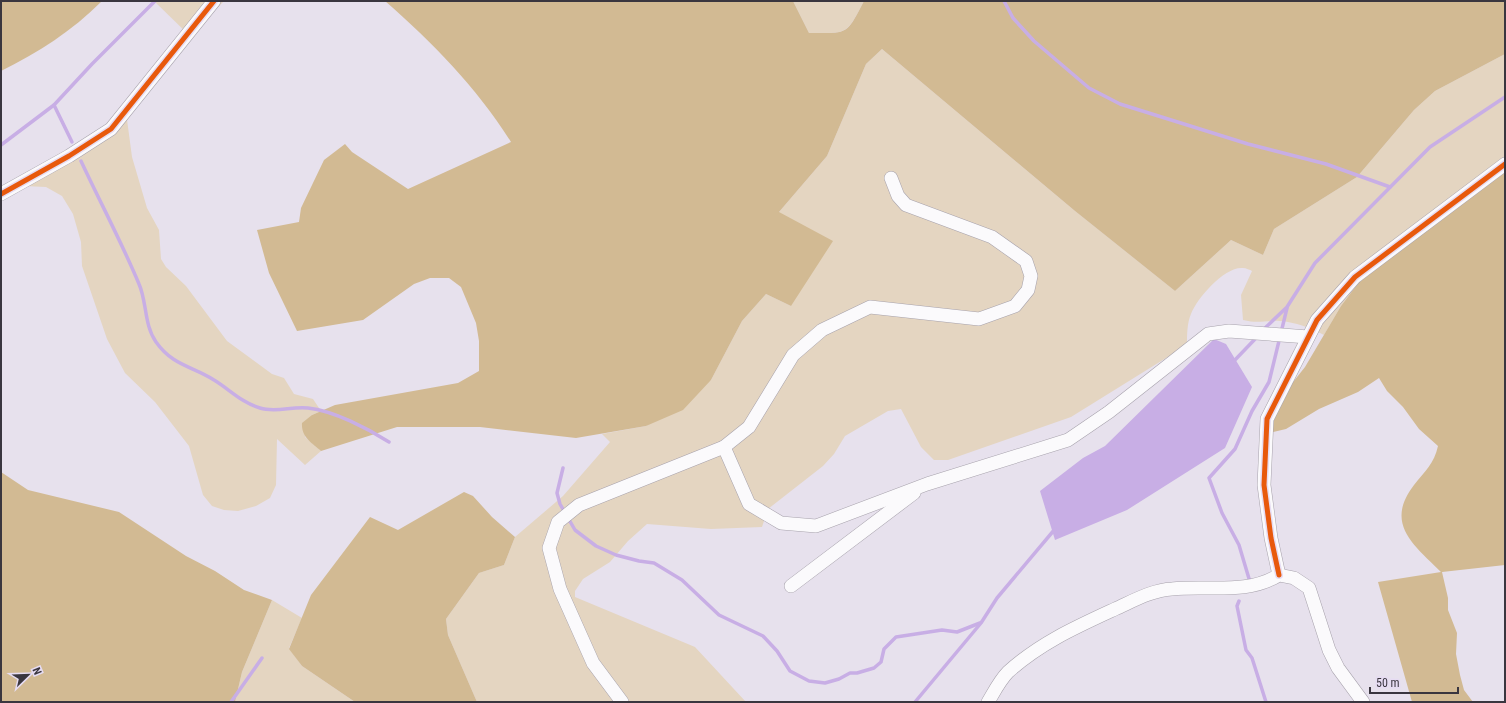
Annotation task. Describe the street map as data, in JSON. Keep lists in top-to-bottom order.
{
  "scale_bar": "50 m",
  "north": "top right"
}
